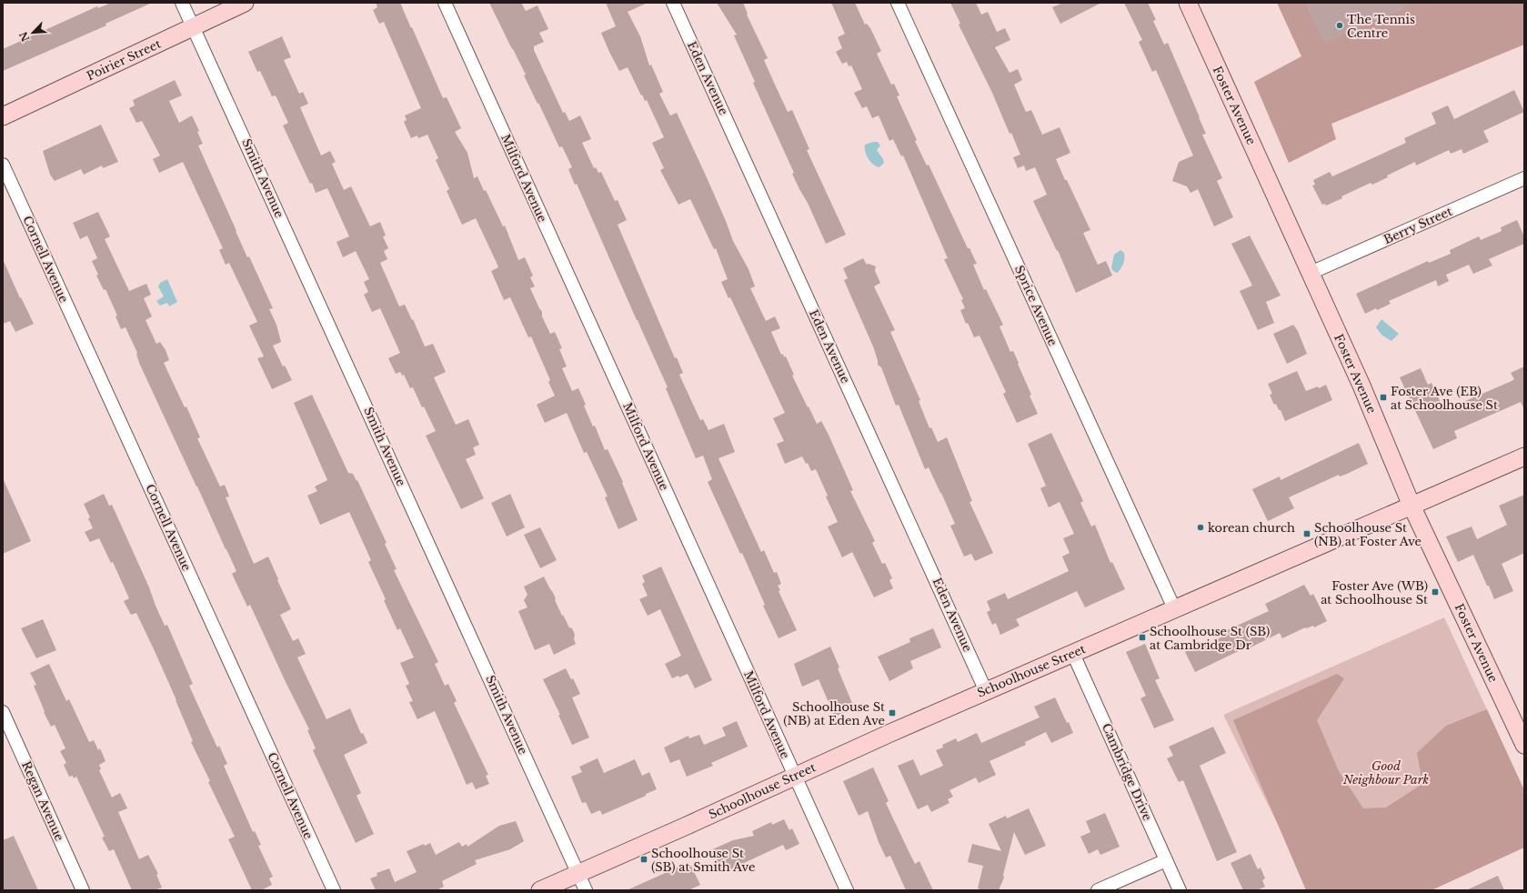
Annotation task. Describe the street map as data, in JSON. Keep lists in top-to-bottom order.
{
  "streets": {
    "street": [
      "Poirier Street",
      "Eden Avenue",
      "Foster Avenue",
      "Smith Avenue",
      "Milford Avenue",
      "Berry Street",
      "Cornell Avenue",
      "Sprice Avenue",
      "Schoolhouse Street",
      "Cambridge Drive",
      "Regan Avenue"
    ]
  },
  "crossings": [
    ["Poirier Street", "Smith Avenue"],
    ["Eden Avenue", "Schoolhouse Street"],
    ["Foster Avenue", "Berry Street"],
    ["Foster Avenue", "Schoolhouse Street"],
    ["Smith Avenue", "Schoolhouse Street"],
    ["Milford Avenue", "Schoolhouse Street"],
    ["Sprice Avenue", "Schoolhouse Street"],
    ["Schoolhouse Street", "Cambridge Drive"]
  ],
  "parks": ["Good Neighbour Park"],
  "places": {
    "other": ["The Tennis Centre", "korean church"],
    "transit": [
      "Foster Ave (EB) at Schoolhouse St",
      "Schoolhouse St (NB) at Foster Ave",
      "Foster Ave (WB) at Schoolhouse St",
      "Schoolhouse St (SB) at Cambridge Dr",
      "Schoolhouse St (NB) at Eden Ave",
      "Schoolhouse St (SB) at Smith Ave"
    ]
  },
  "north": "bottom left"
}
